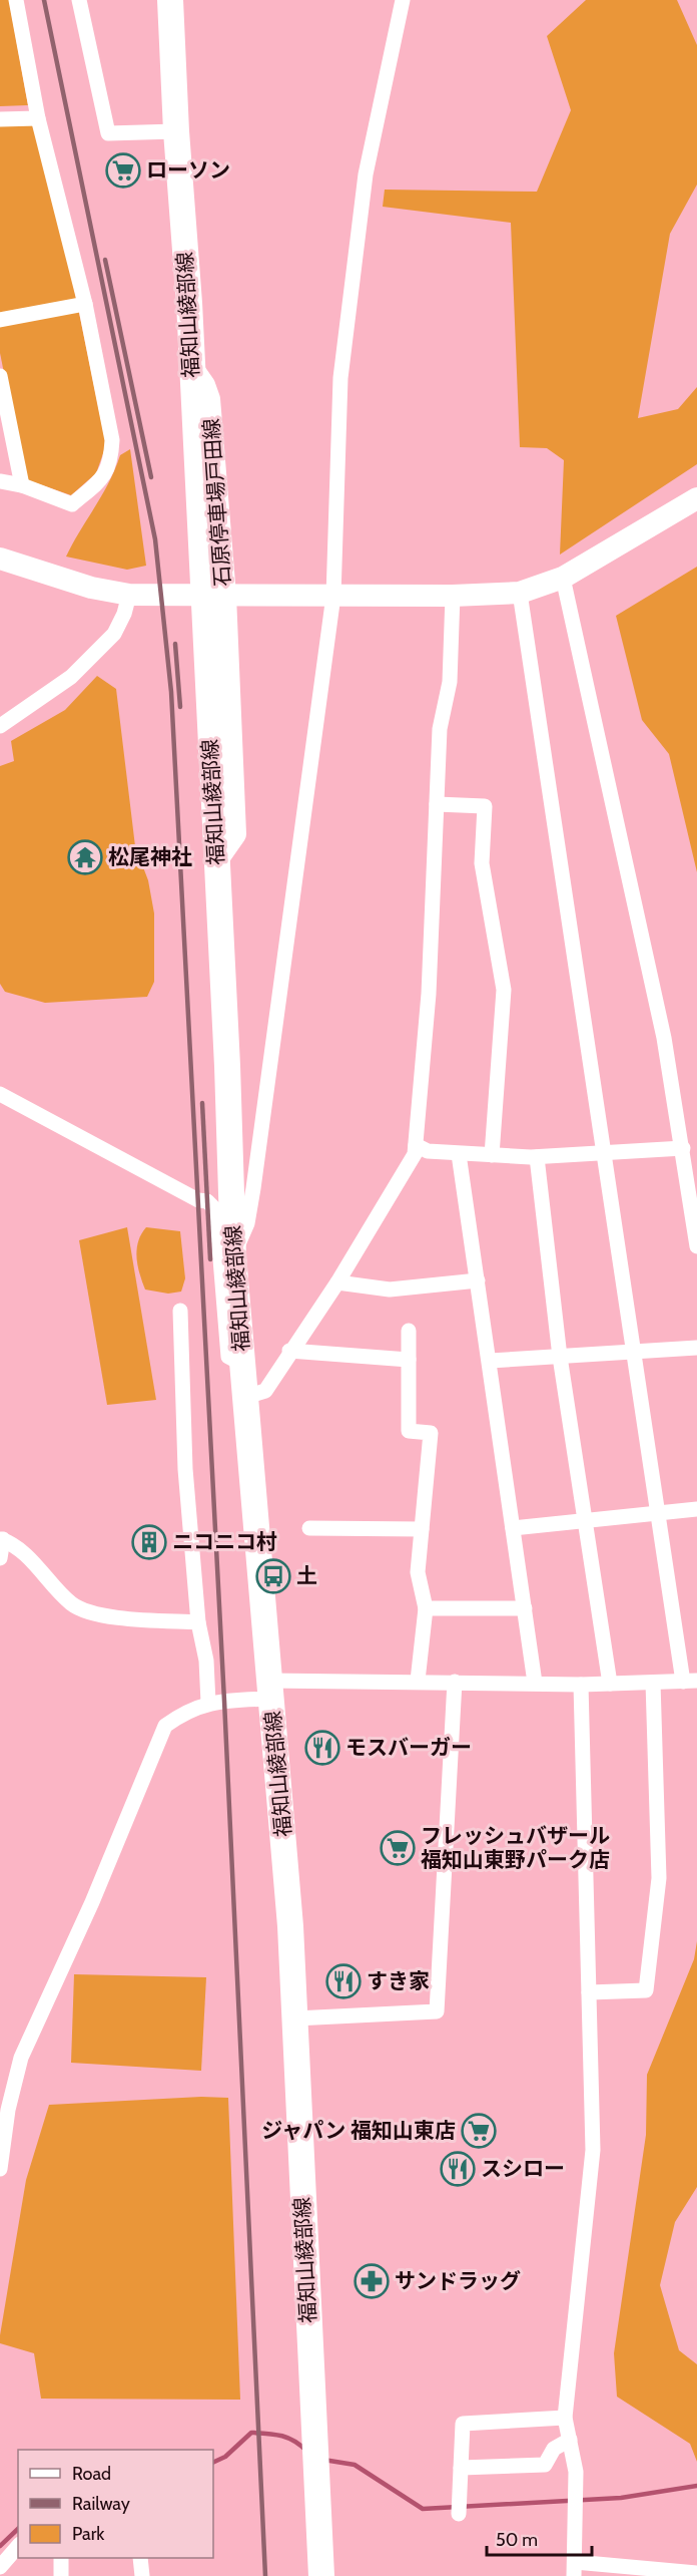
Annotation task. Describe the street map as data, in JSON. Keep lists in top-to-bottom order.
{
  "streets": {
    "main road": ["福知山綾部線", "石原停車場戸田線"]
  },
  "crossings": [
    ["福知山綾部線", "石原停車場戸田線"]
  ],
  "places": {
    "supermarket": ["ローソン", "フレッシュバザール 福知山東野パーク店", "ジャパン 福知山東店"],
    "temple": ["松尾神社"],
    "building": ["ニコニコ村"],
    "bus stop": ["土"],
    "restaurant": ["モスバーガー", "すき家", "スシロー"],
    "pharmacy": ["サンドラッグ"]
  },
  "legend": ["Road", "Railway", "Park"],
  "scale_bar": "50 m"
}
